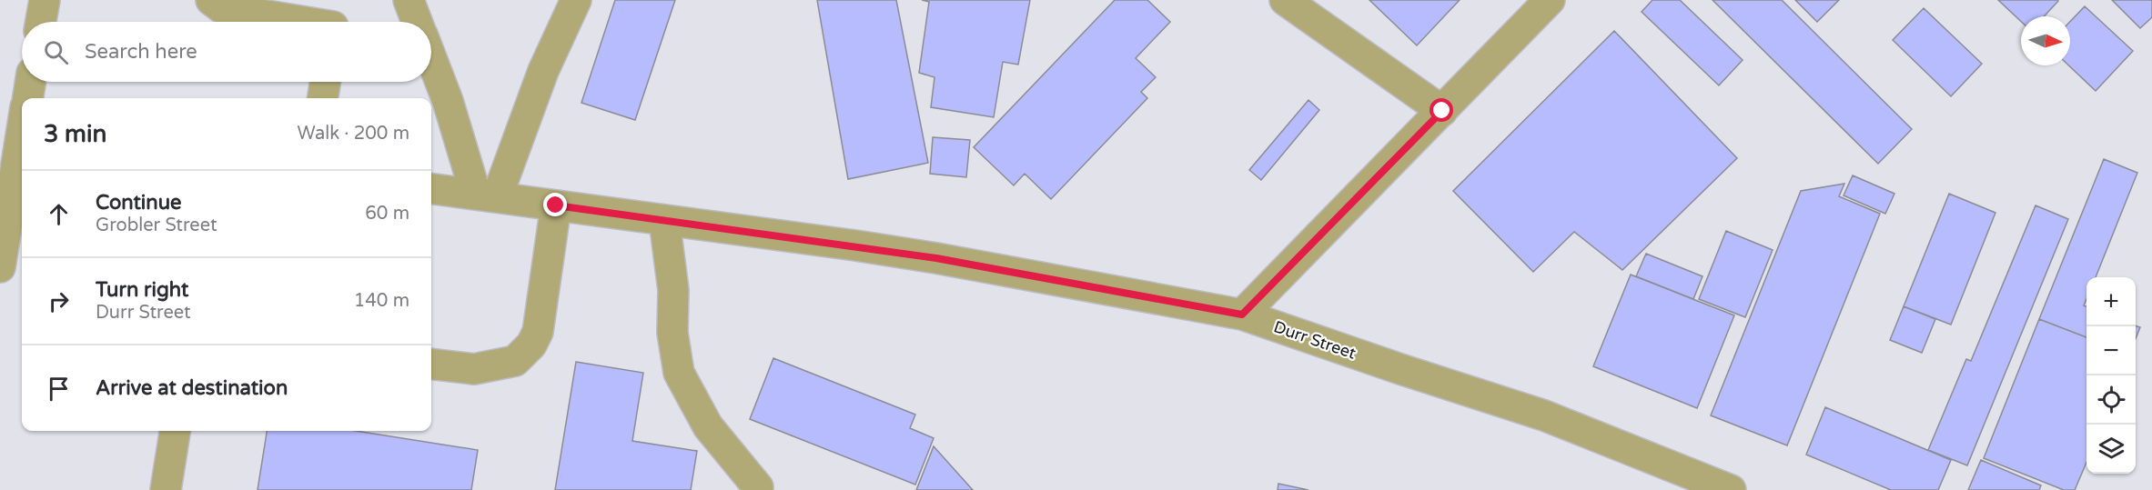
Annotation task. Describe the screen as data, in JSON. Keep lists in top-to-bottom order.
{
  "streets": {
    "street": ["Durr Street"]
  },
  "north": "right",
  "page": {
    "search": "Search here",
    "heading": ["3 min", "Walk · 200 m"],
    "list": [
      ["Continue", "Grobler Street", "60 m"],
      ["Turn right", "Durr Street", "140 m"],
      "Arrive at destination"
    ],
    "map_buttons": ["+", "−"]
  }
}
